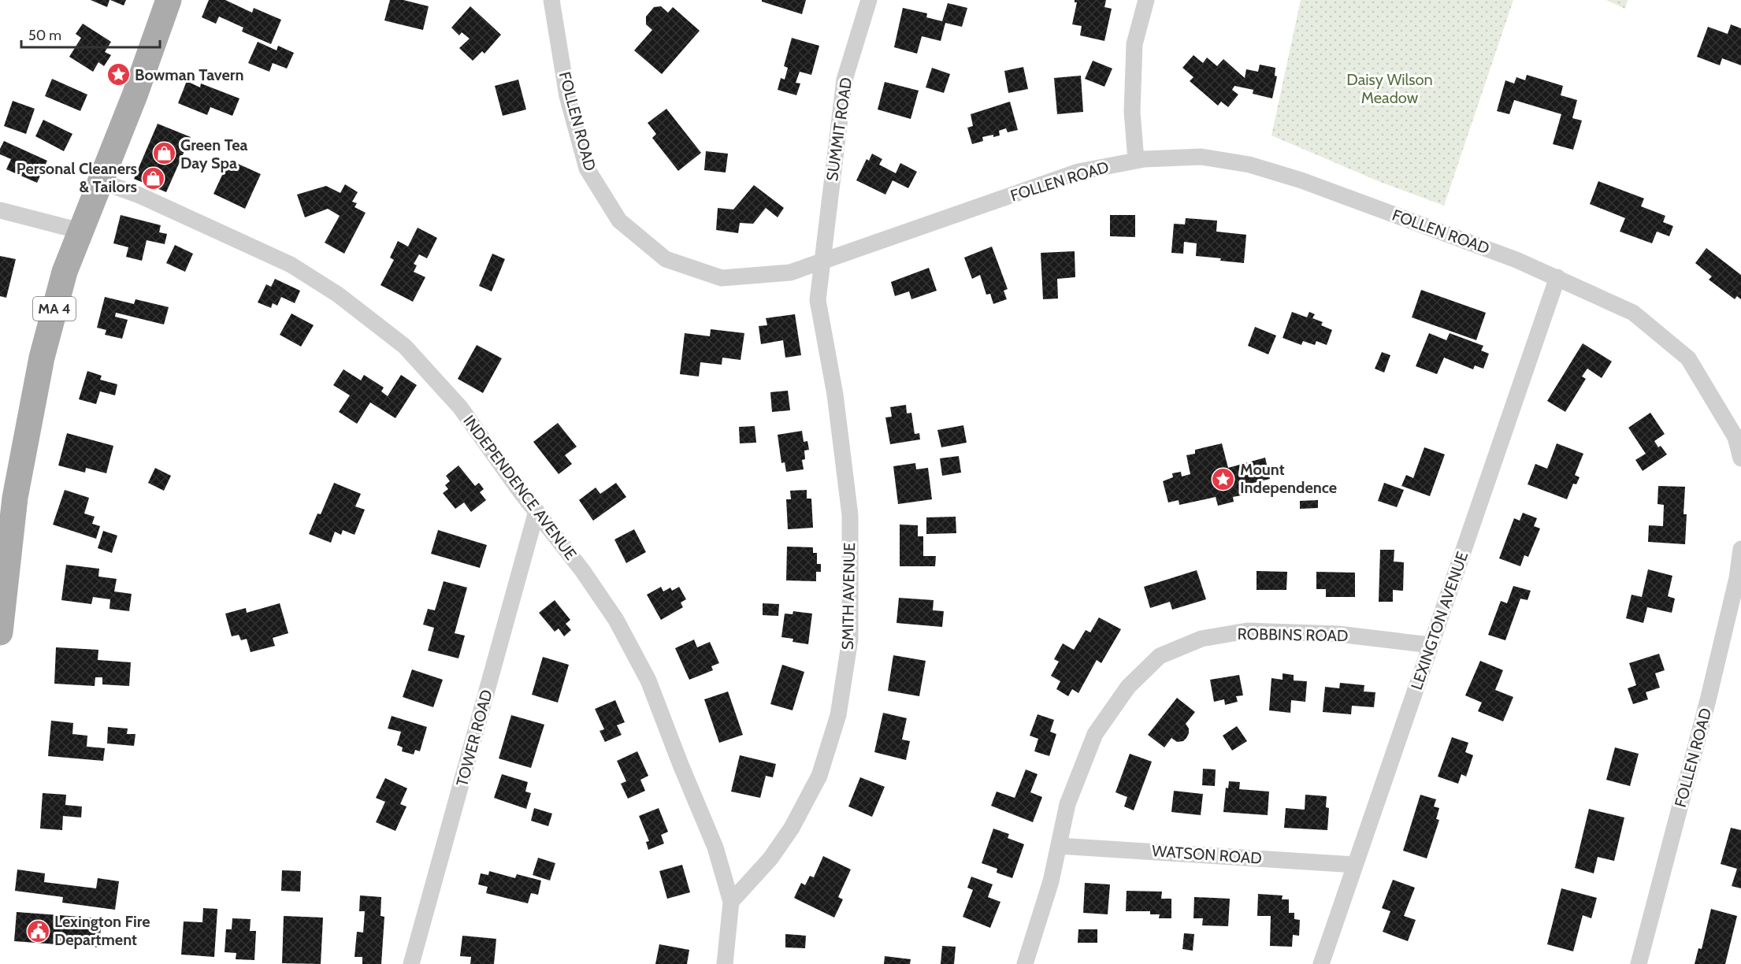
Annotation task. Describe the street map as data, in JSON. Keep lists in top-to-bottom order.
{
  "streets": {
    "main road": ["MA 4"],
    "street": [
      "FOLLEN ROAD",
      "SUMMIT ROAD",
      "INDEPENDENCE AVENUE",
      "SMITH AVENUE",
      "LEXINGTON AVENUE",
      "ROBBINS ROAD",
      "TOWER ROAD",
      "WATSON ROAD"
    ]
  },
  "crossings": [
    ["FOLLEN ROAD", "SUMMIT ROAD"],
    ["FOLLEN ROAD", "SMITH AVENUE"],
    ["FOLLEN ROAD", "LEXINGTON AVENUE"],
    ["SUMMIT ROAD", "SMITH AVENUE"],
    ["MA 4", "INDEPENDENCE AVENUE"],
    ["INDEPENDENCE AVENUE", "SMITH AVENUE"],
    ["INDEPENDENCE AVENUE", "TOWER ROAD"],
    ["LEXINGTON AVENUE", "ROBBINS ROAD"],
    ["LEXINGTON AVENUE", "WATSON ROAD"],
    ["ROBBINS ROAD", "WATSON ROAD"]
  ],
  "parks": ["Daisy Wilson Meadow"],
  "places": {
    "place": ["Bowman Tavern", "Mount Independence"],
    "shop": ["Green Tea Day Spa", "Personal Cleaners & Tailors"],
    "public building": ["Lexington Fire Department"]
  },
  "scale_bar": "50 m"
}
